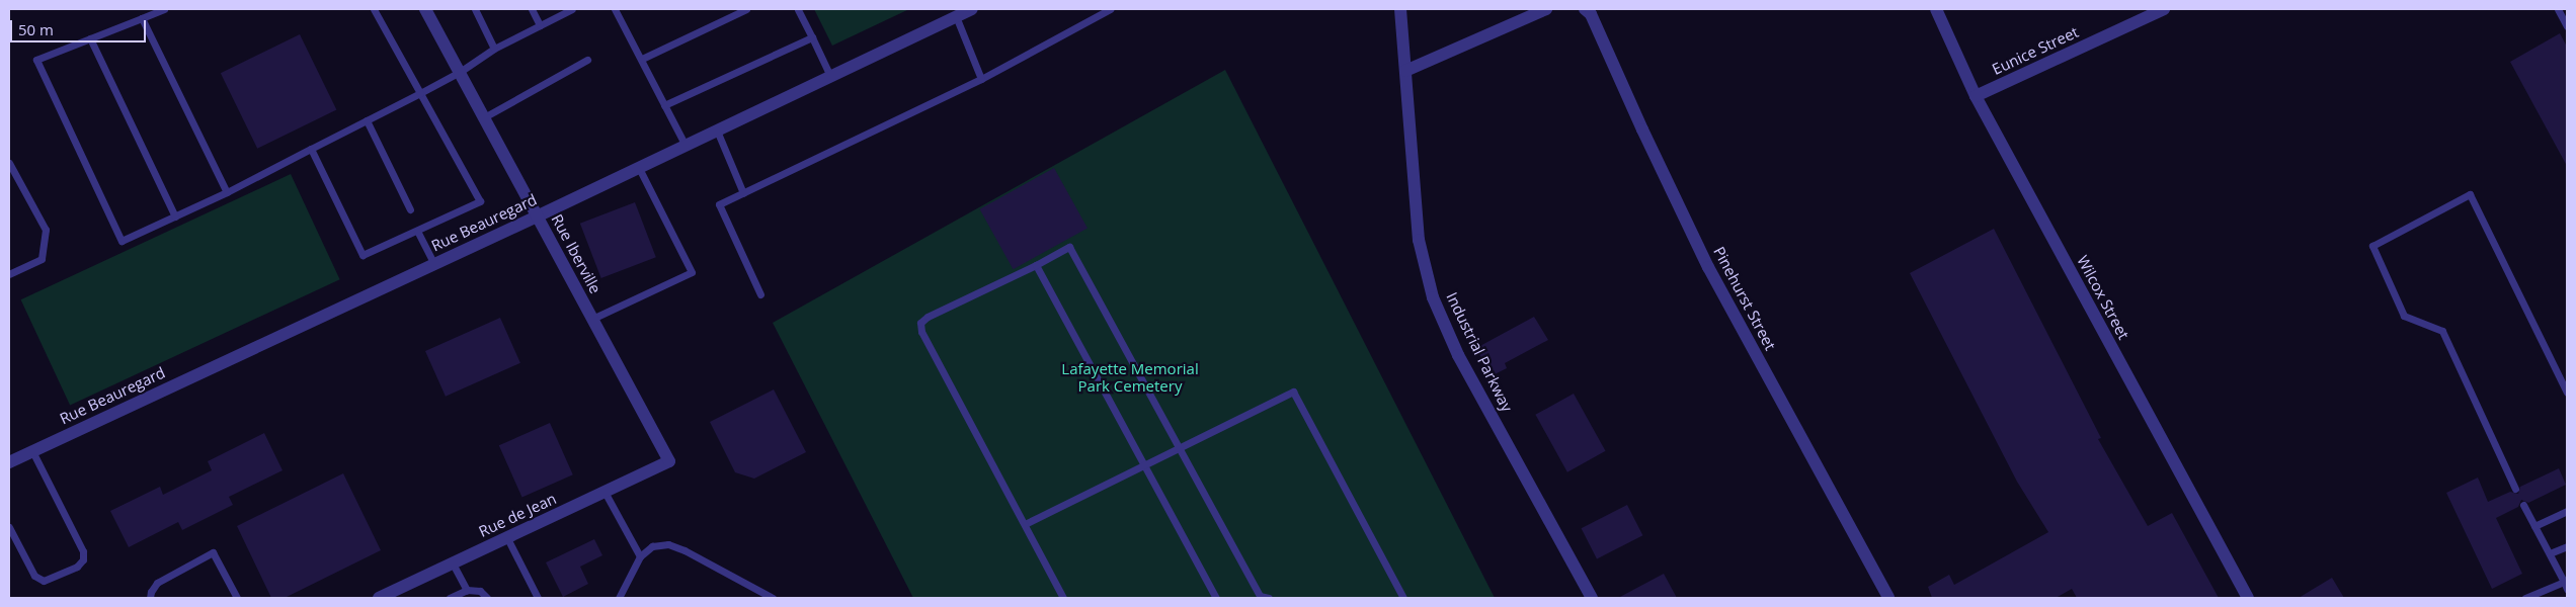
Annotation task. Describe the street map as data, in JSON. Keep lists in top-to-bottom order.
{
  "streets": {
    "street": [
      "Eunice Street",
      "Rue Beauregard",
      "Rue Iberville",
      "Wilcox Street",
      "Pinehurst Street",
      "Industrial Parkway",
      "Rue de Jean"
    ]
  },
  "crossings": [
    ["Eunice Street", "Wilcox Street"],
    ["Rue Beauregard", "Rue Iberville"],
    ["Rue Iberville", "Rue de Jean"]
  ],
  "parks": ["Lafayette Memorial Park Cemetery"],
  "scale_bar": "50 m"
}
